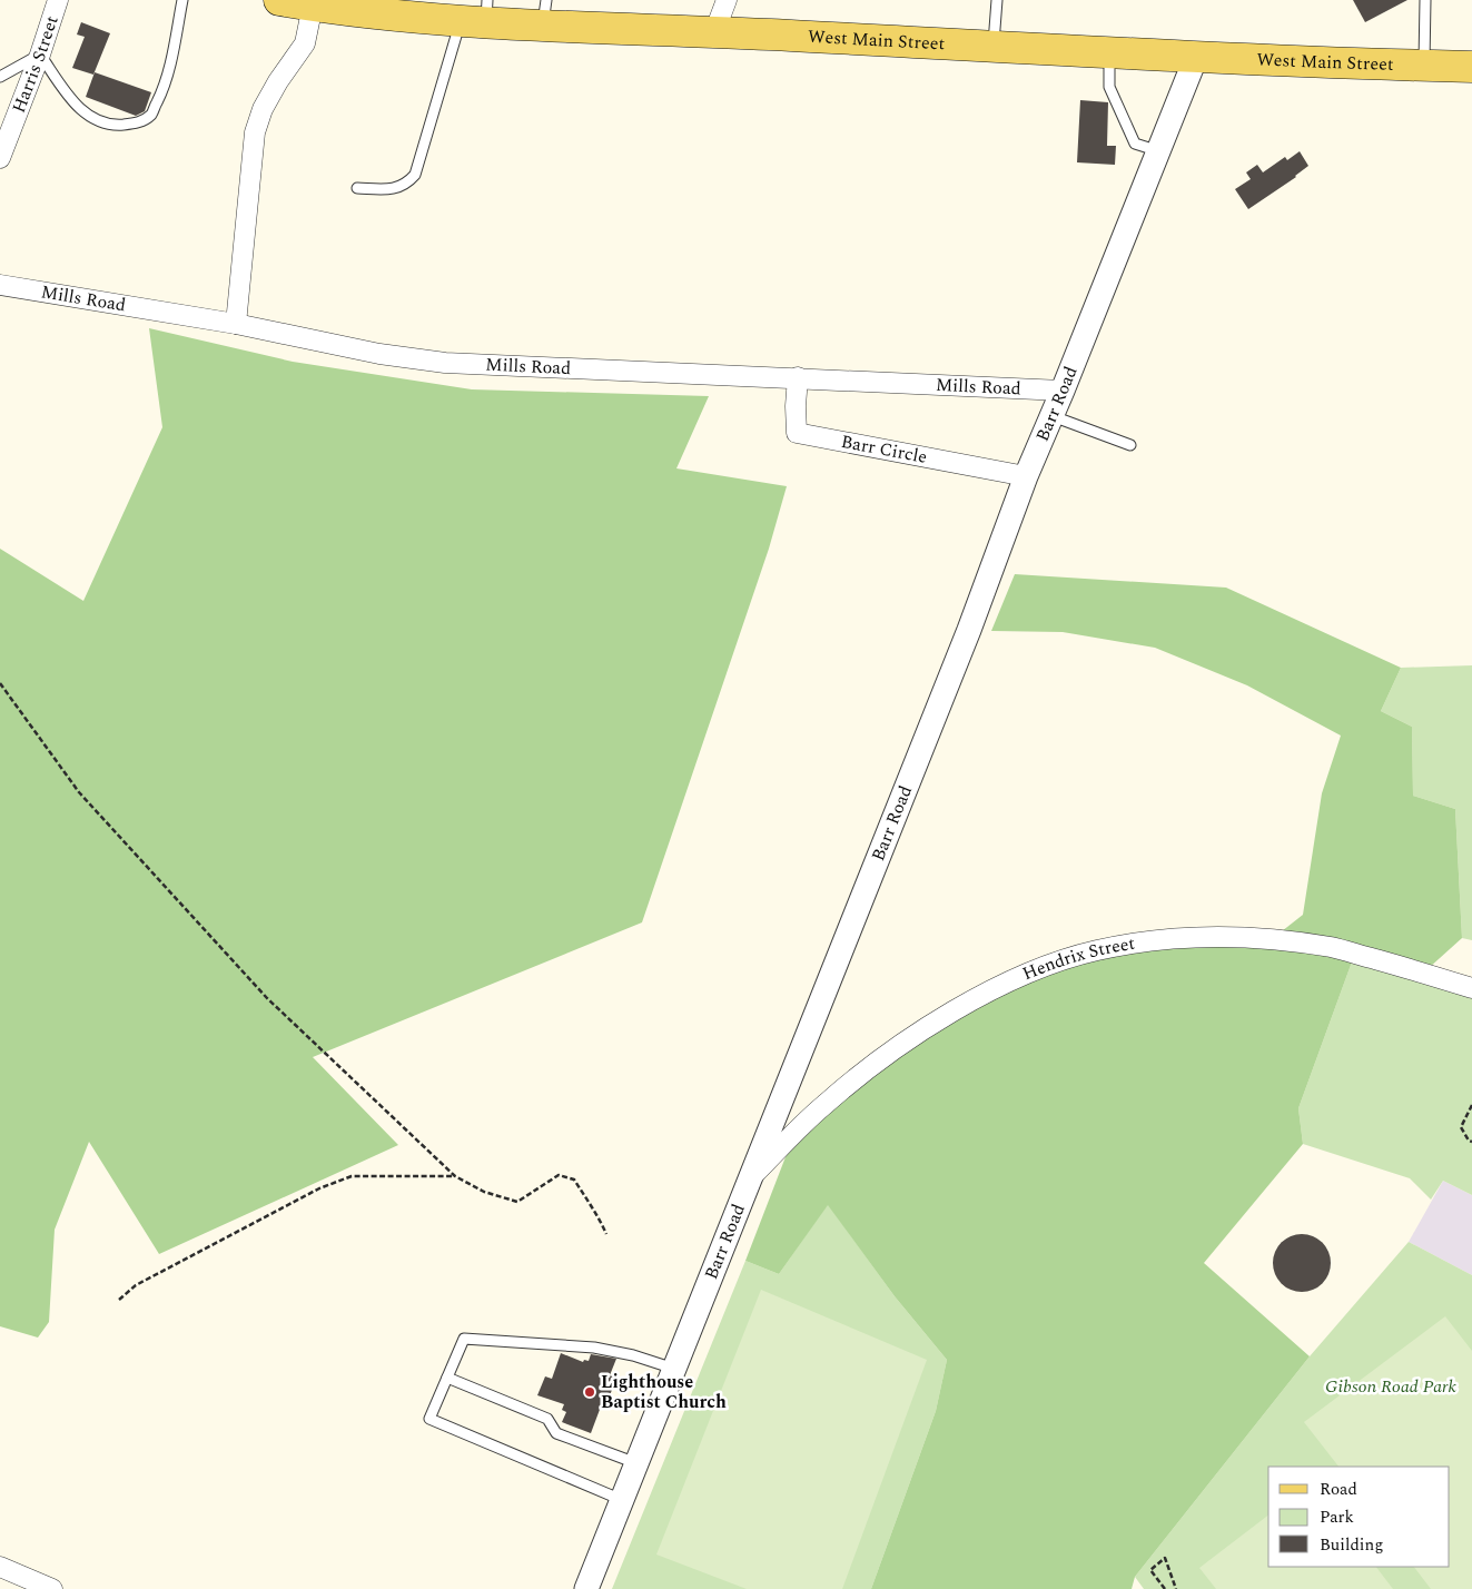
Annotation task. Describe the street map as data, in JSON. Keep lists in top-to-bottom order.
{
  "streets": {
    "main road": ["West Main Street"],
    "street": [
      "Harris Street",
      "Mills Road",
      "Barr Road",
      "Barr Circle",
      "Hendrix Street"
    ]
  },
  "crossings": [
    ["West Main Street", "Barr Road"],
    ["Mills Road", "Barr Road"],
    ["Mills Road", "Barr Circle"],
    ["Barr Road", "Barr Circle"],
    ["Barr Road", "Hendrix Street"]
  ],
  "parks": ["Gibson Road Park"],
  "places": ["Lighthouse Baptist Church"],
  "legend": ["Road", "Park", "Building"]
}
